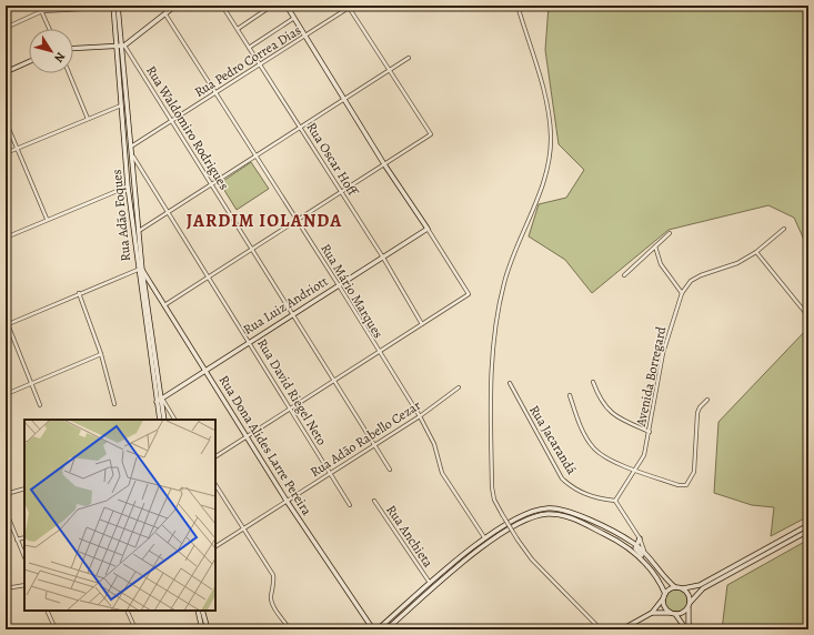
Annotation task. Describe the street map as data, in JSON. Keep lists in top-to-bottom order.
{
  "streets": {
    "main road": ["Rua Adão Foques", "Rua Luiz Andriott", "Rua Dona Alides Larre Pereira"],
    "street": [
      "Rua Pedro Correa Dias",
      "Rua Waldomiro Rodrigues",
      "Rua Oscar Hoff",
      "Rua Mário Marques",
      "Avenida Borregard",
      "Rua David Riegel Neto",
      "Rua Adão Rabello Cezar",
      "Rua Jacarandá",
      "Rua Anchieta"
    ]
  },
  "crossings": [
    ["Rua Pedro Correa Dias", "Rua Waldomiro Rodrigues"],
    ["Rua Pedro Correa Dias", "Rua Oscar Hoff"],
    ["Rua Pedro Correa Dias", "Rua Adão Foques"],
    ["Rua Pedro Correa Dias", "Rua Mário Marques"],
    ["Rua Waldomiro Rodrigues", "Rua Adão Foques"],
    ["Rua Waldomiro Rodrigues", "Rua Luiz Andriott"],
    ["Rua Waldomiro Rodrigues", "Rua Adão Rabello Cezar"],
    ["Rua Oscar Hoff", "Rua Luiz Andriott"],
    ["Rua Adão Foques", "Rua Luiz Andriott"],
    ["Rua Adão Foques", "Rua David Riegel Neto"],
    ["Rua Adão Foques", "Rua Dona Alides Larre Pereira"],
    ["Rua Mário Marques", "Rua Luiz Andriott"],
    ["Rua Mário Marques", "Rua Adão Rabello Cezar"],
    ["Rua Luiz Andriott", "Rua David Riegel Neto"],
    ["Rua Luiz Andriott", "Rua Dona Alides Larre Pereira"],
    ["Avenida Borregard", "Rua Jacarandá"],
    ["Rua David Riegel Neto", "Rua Adão Rabello Cezar"],
    ["Rua Adão Rabello Cezar", "Rua Dona Alides Larre Pereira"]
  ],
  "districts": ["JARDIM IOLANDA"],
  "north": "bottom right"
}
